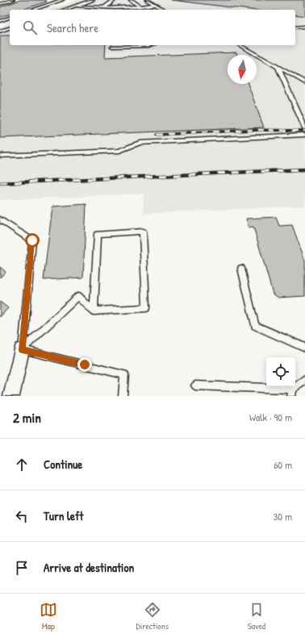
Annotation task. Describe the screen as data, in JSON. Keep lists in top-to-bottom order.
{
  "north": "bottom",
  "page": {
    "search": "Search here",
    "heading": ["2 min", "Walk · 90 m"],
    "list": [
      ["Continue", "60 m"],
      ["Turn left", "30 m"],
      "Arrive at destination"
    ],
    "nav": ["Map", "Directions", "Saved"]
  }
}
